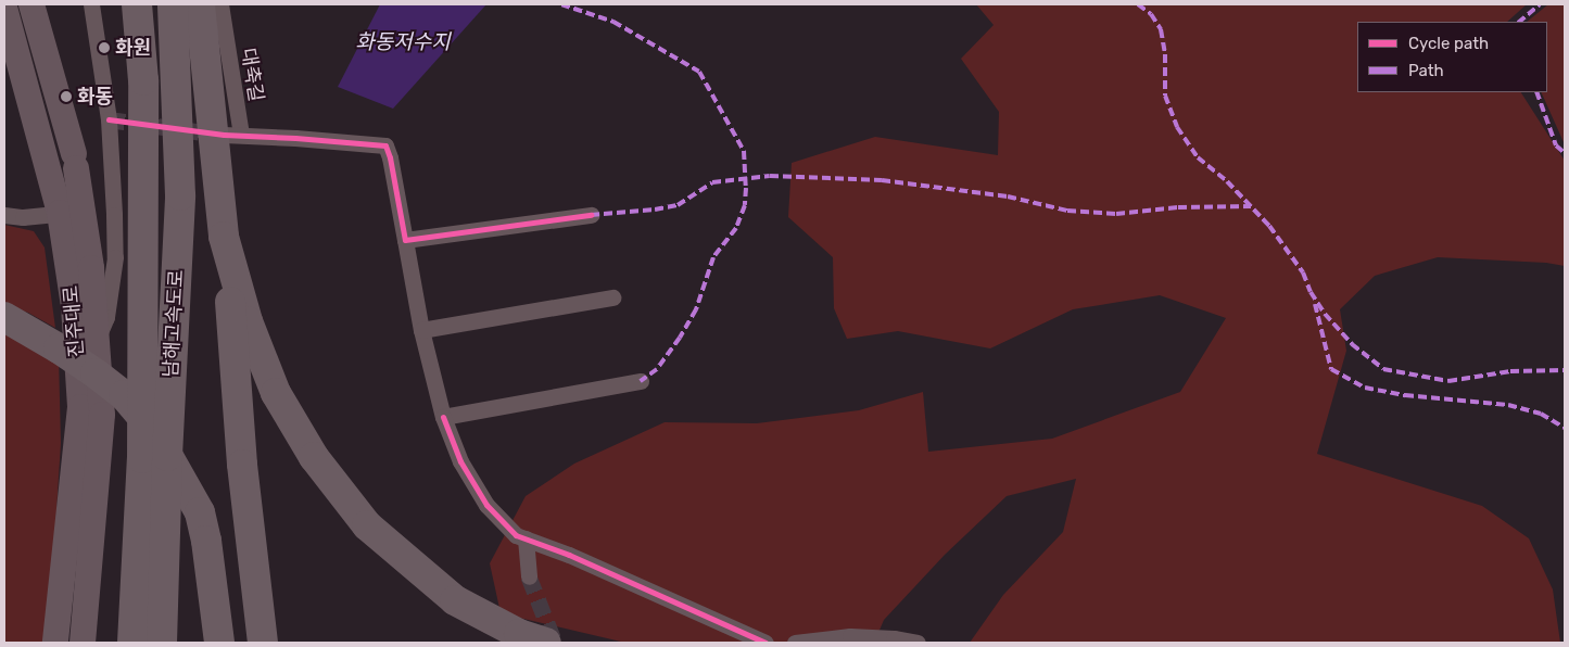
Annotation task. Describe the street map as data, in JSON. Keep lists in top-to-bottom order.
{
  "streets": {
    "highway": ["남해고속도로"],
    "main road": ["진주대로"],
    "street": ["대축길"]
  },
  "water": ["화동저수지"],
  "places": ["화원", "화동"],
  "legend": ["Cycle path", "Path"]
}
